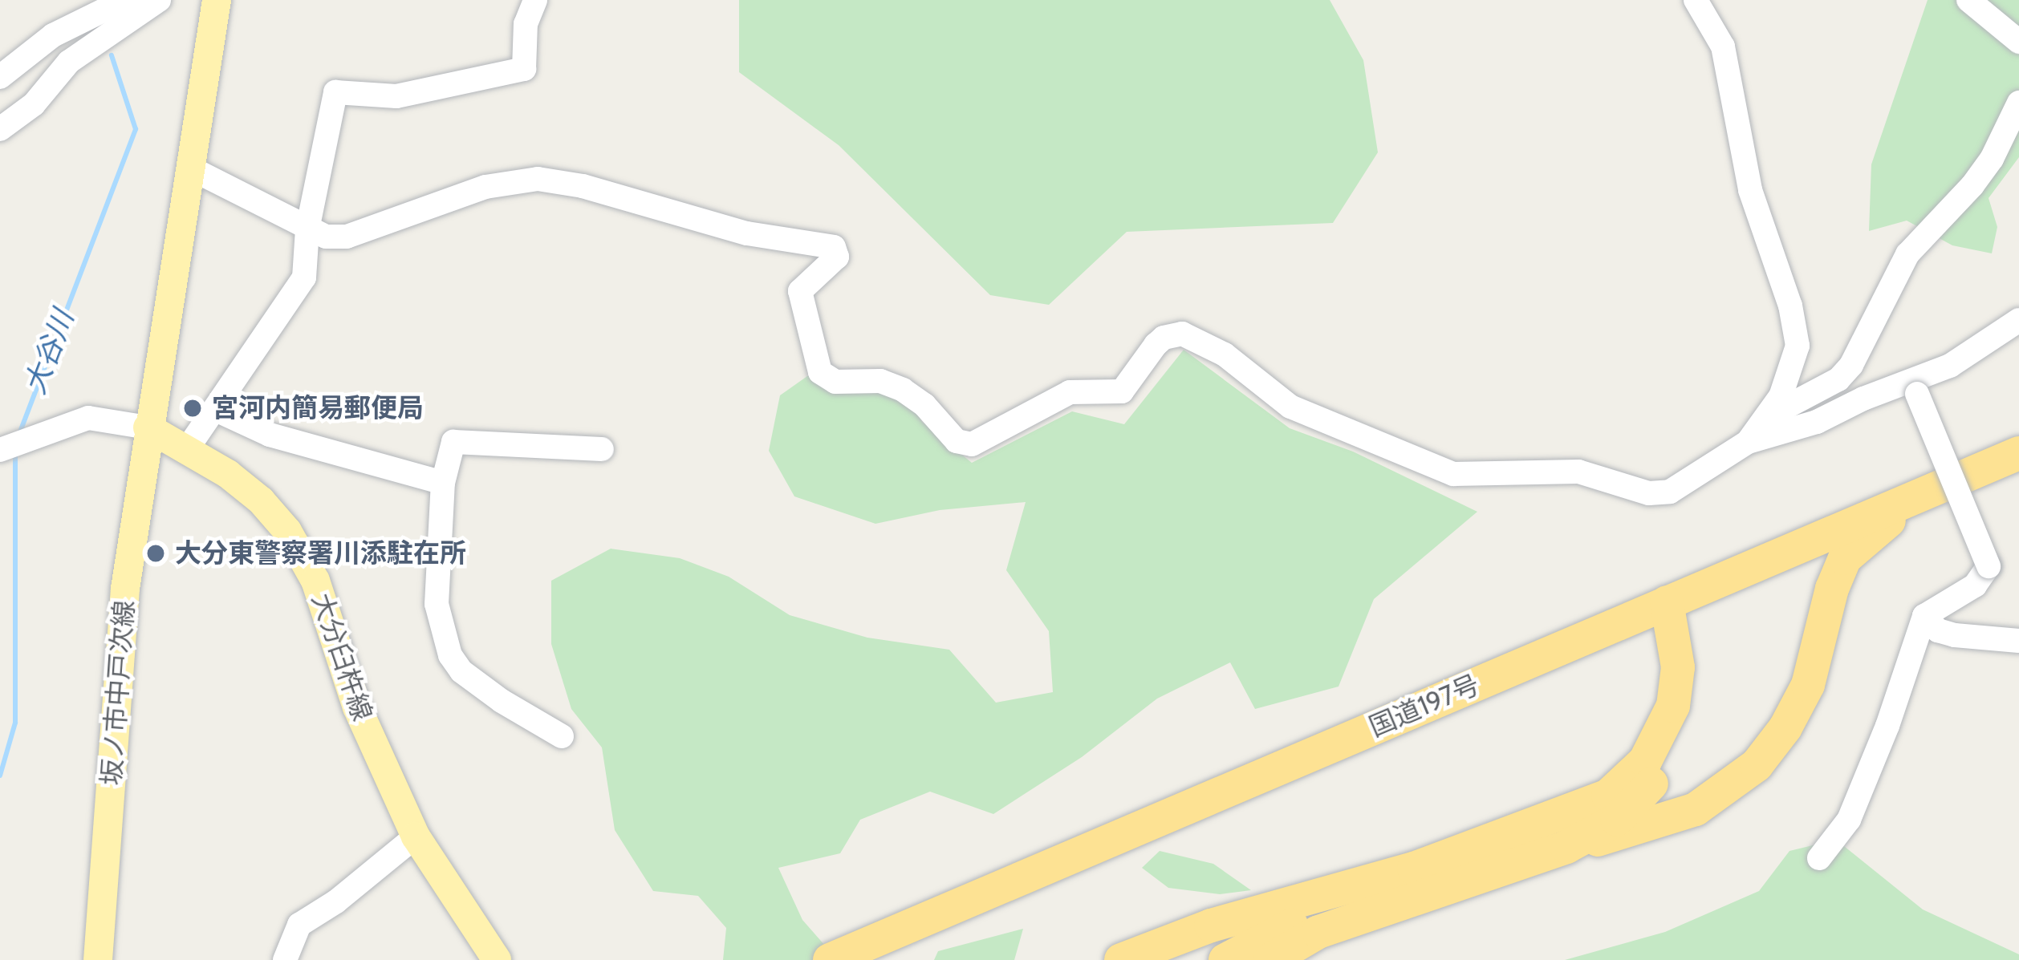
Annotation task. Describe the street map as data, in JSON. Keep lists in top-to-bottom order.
{
  "streets": {
    "highway": ["国道197号"],
    "main road": ["大分臼杵線", "坂ノ市中戸次線"]
  },
  "crossings": [
    ["大分臼杵線", "坂ノ市中戸次線"]
  ],
  "water": ["大谷川"],
  "places": ["宮河内簡易郵便局", "大分東警察署川添駐在所"]
}
